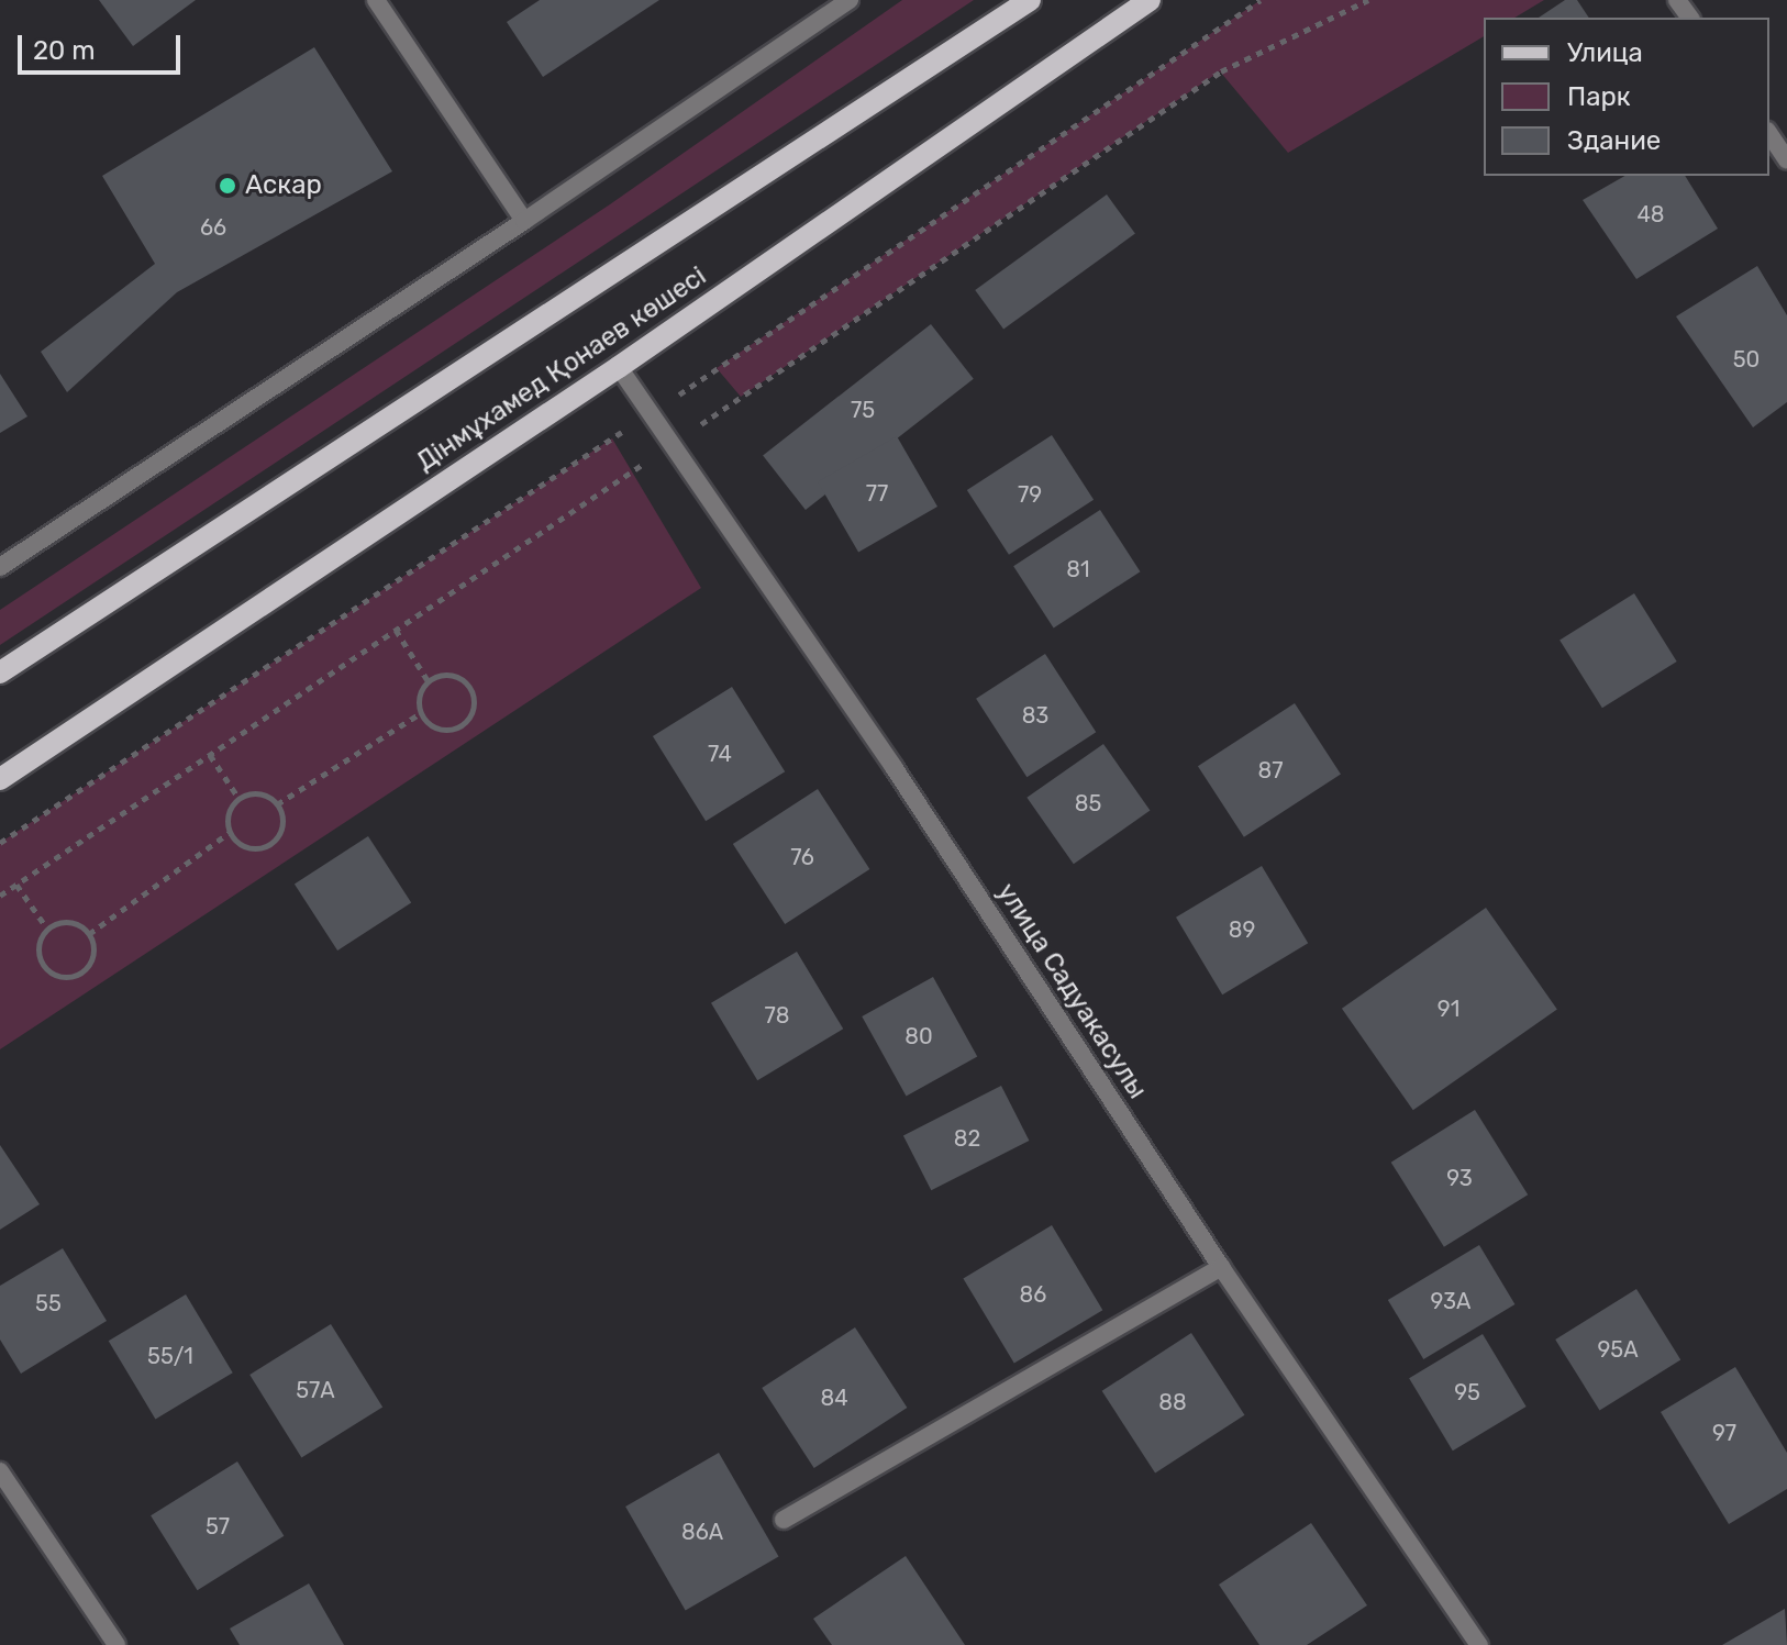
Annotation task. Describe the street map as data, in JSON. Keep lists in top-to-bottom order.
{
  "streets": {
    "main road": ["Дінмұхамед Қонаев көшесі"],
    "street": ["улица Садуакасулы"]
  },
  "crossings": [
    ["Дінмұхамед Қонаев көшесі", "улица Садуакасулы"]
  ],
  "places": ["Аскар"],
  "house_numbers": [
    "48",
    "66",
    "50",
    "75",
    "77",
    "79",
    "81",
    "83",
    "74",
    "87",
    "85",
    "76",
    "89",
    "91",
    "78",
    "80",
    "82",
    "93",
    "86",
    "93А",
    "55",
    "95А",
    "55/1",
    "57А",
    "95",
    "84",
    "88",
    "97",
    "57",
    "86А"
  ],
  "legend": ["Улица", "Парк", "Здание"],
  "scale_bar": "20 m"
}
